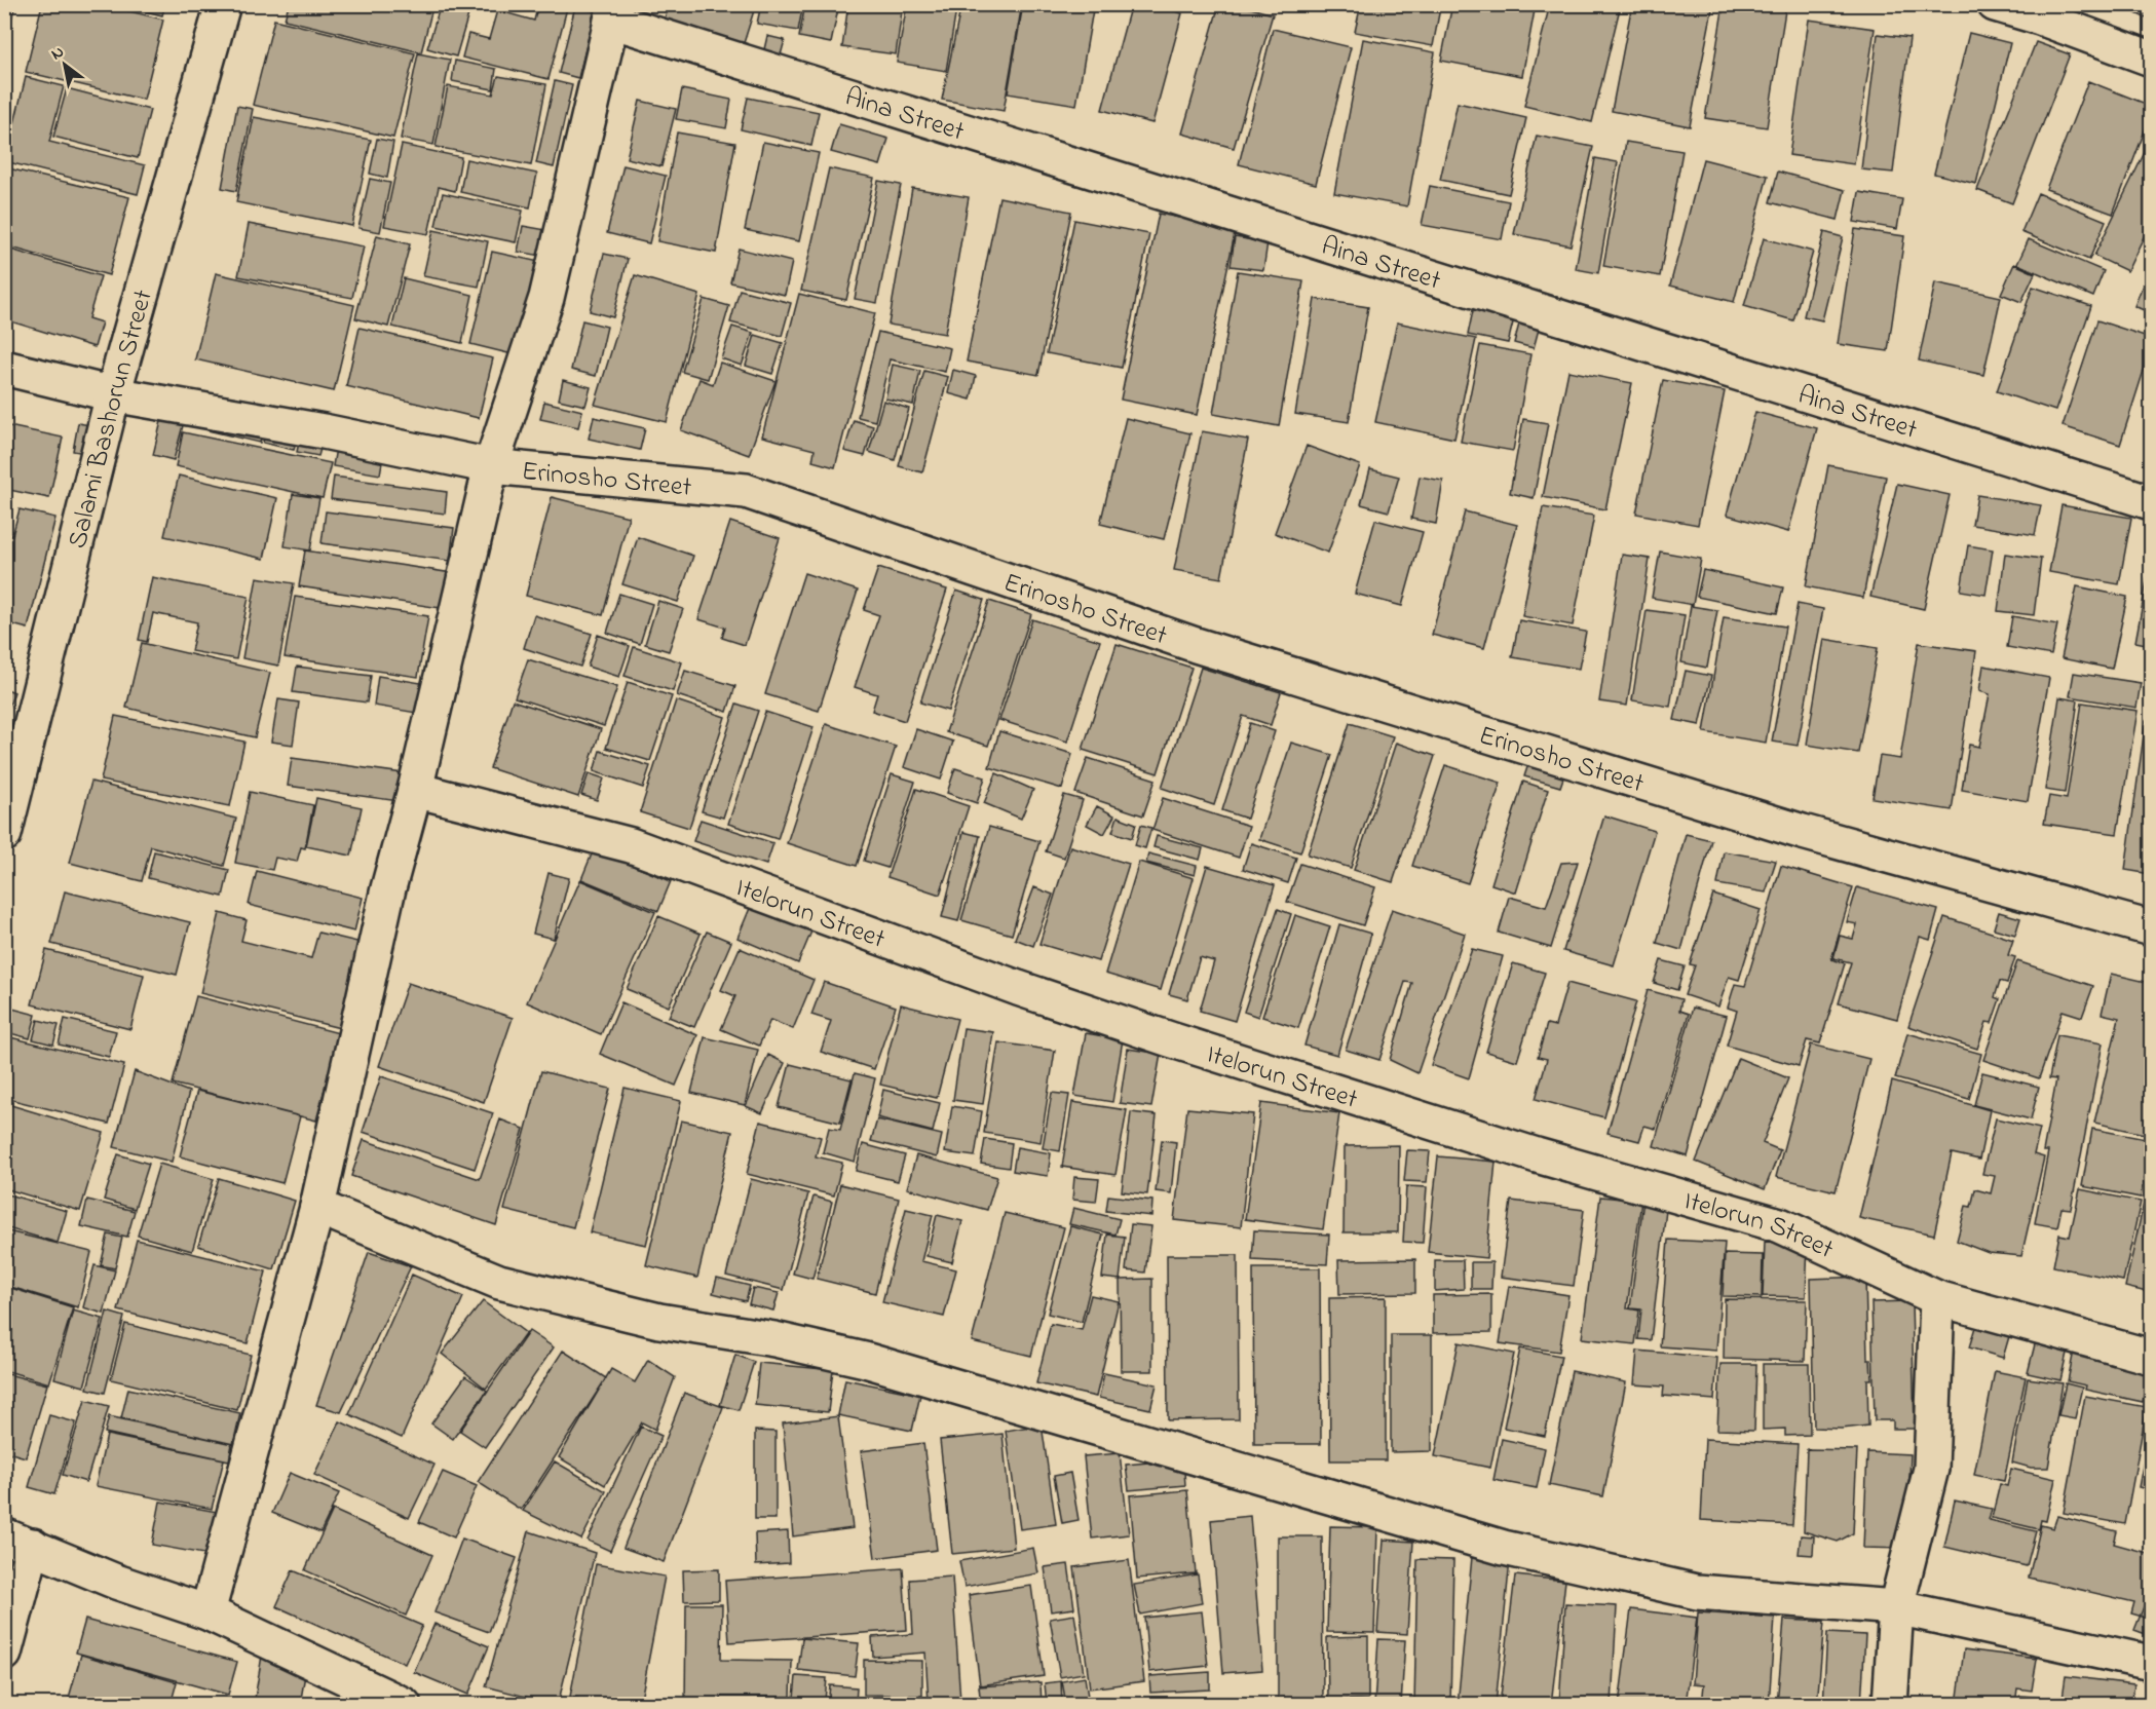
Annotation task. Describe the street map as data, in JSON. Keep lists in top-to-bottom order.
{
  "streets": {
    "street": [
      "Aina Street",
      "Salami Bashorun Street",
      "Erinosho Street",
      "Itelorun Street"
    ]
  },
  "crossings": [
    ["Salami Bashorun Street", "Erinosho Street"]
  ],
  "north": "top left"
}
